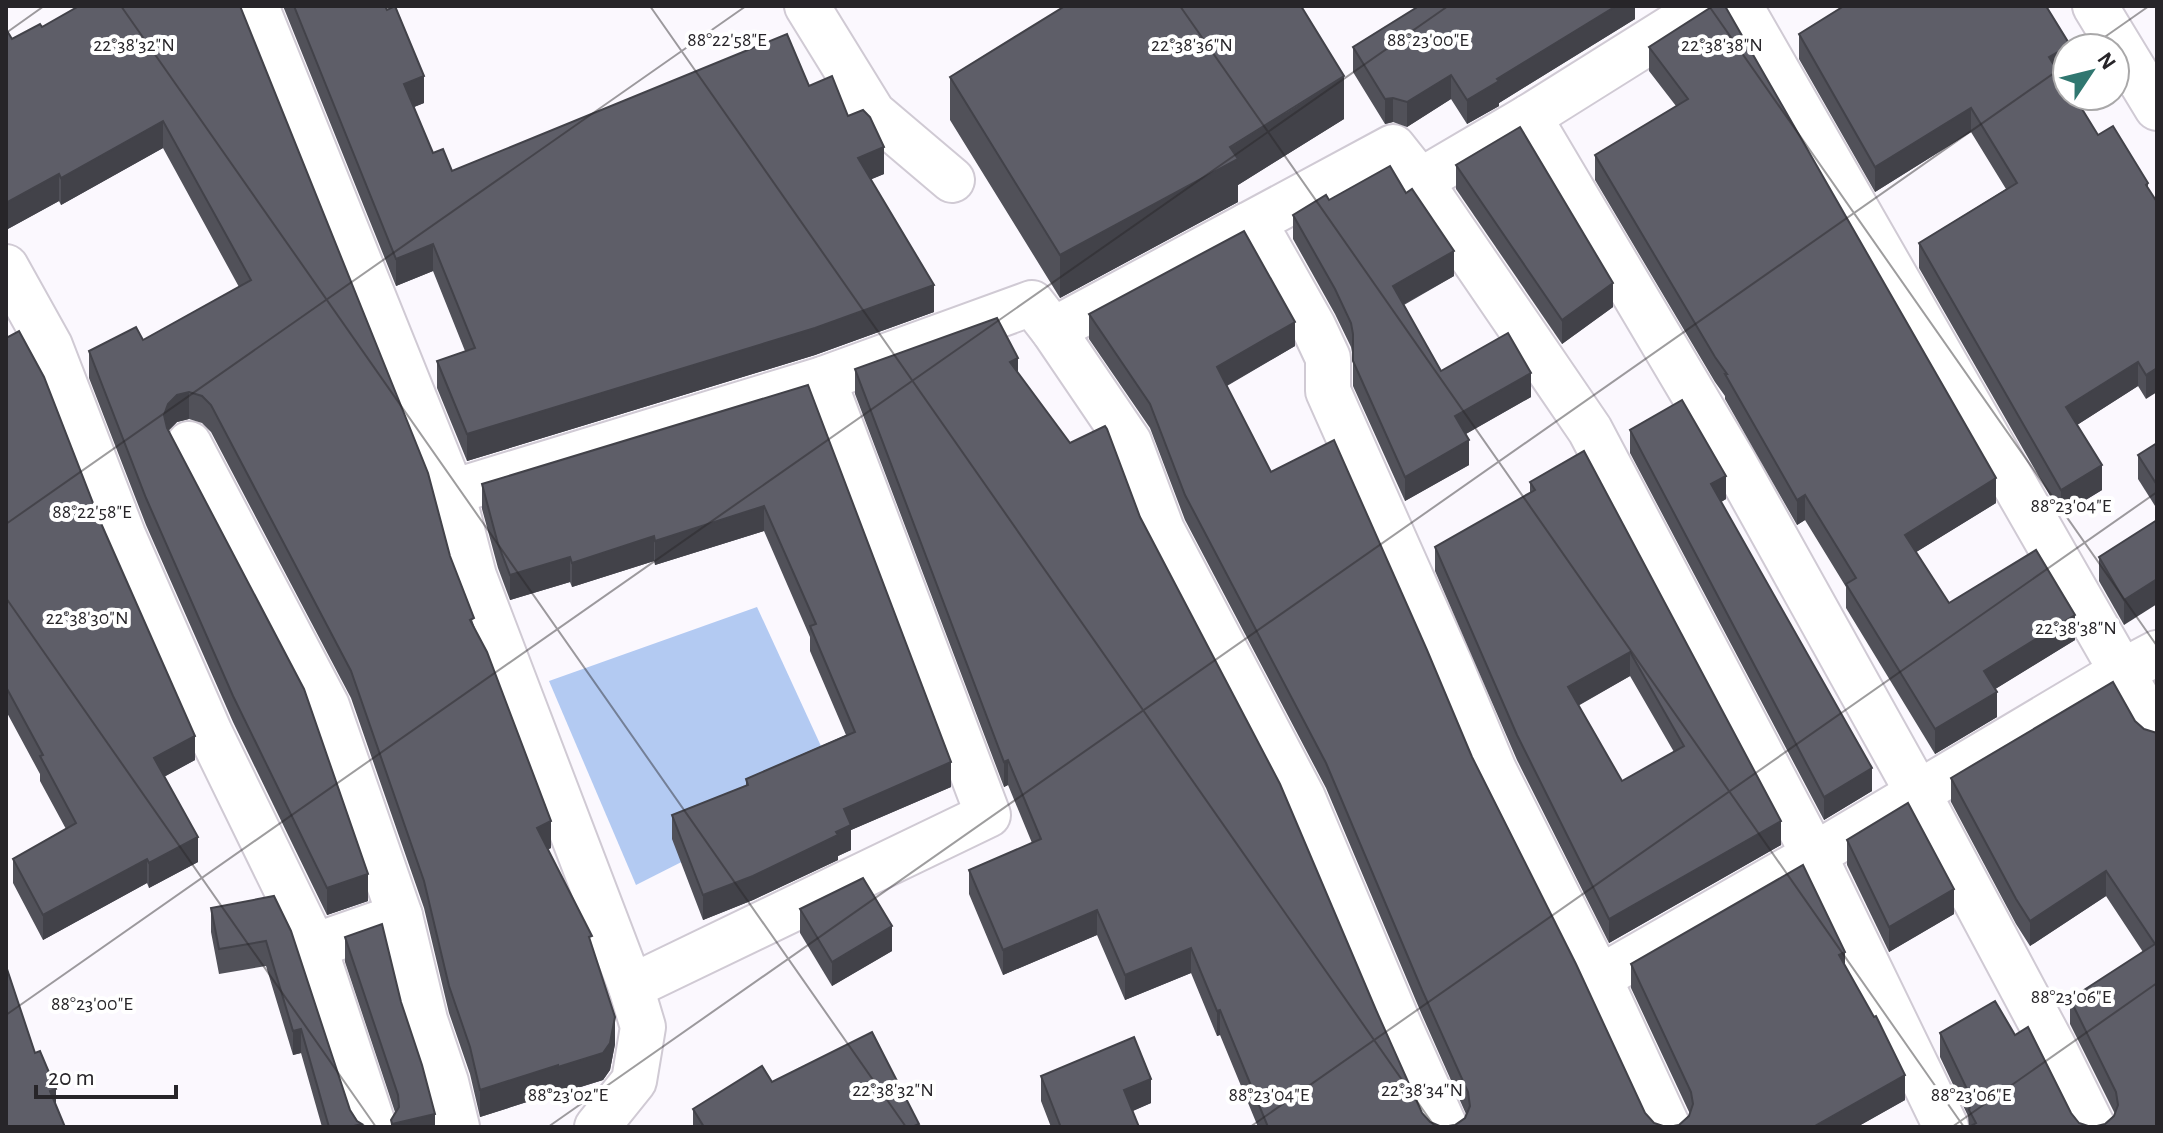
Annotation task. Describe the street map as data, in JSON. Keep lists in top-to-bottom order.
{
  "scale_bar": "20 m",
  "north": "top right",
  "coordinates": [
    "88°22'58\"E",
    "88°23'00\"E",
    "22°38'32\"N",
    "22°38'36\"N",
    "22°38'38\"N",
    "88°23'04\"E",
    "22°38'30\"N",
    "88°23'06\"E",
    "22°38'34\"N",
    "88°23'02\"E"
  ]
}
